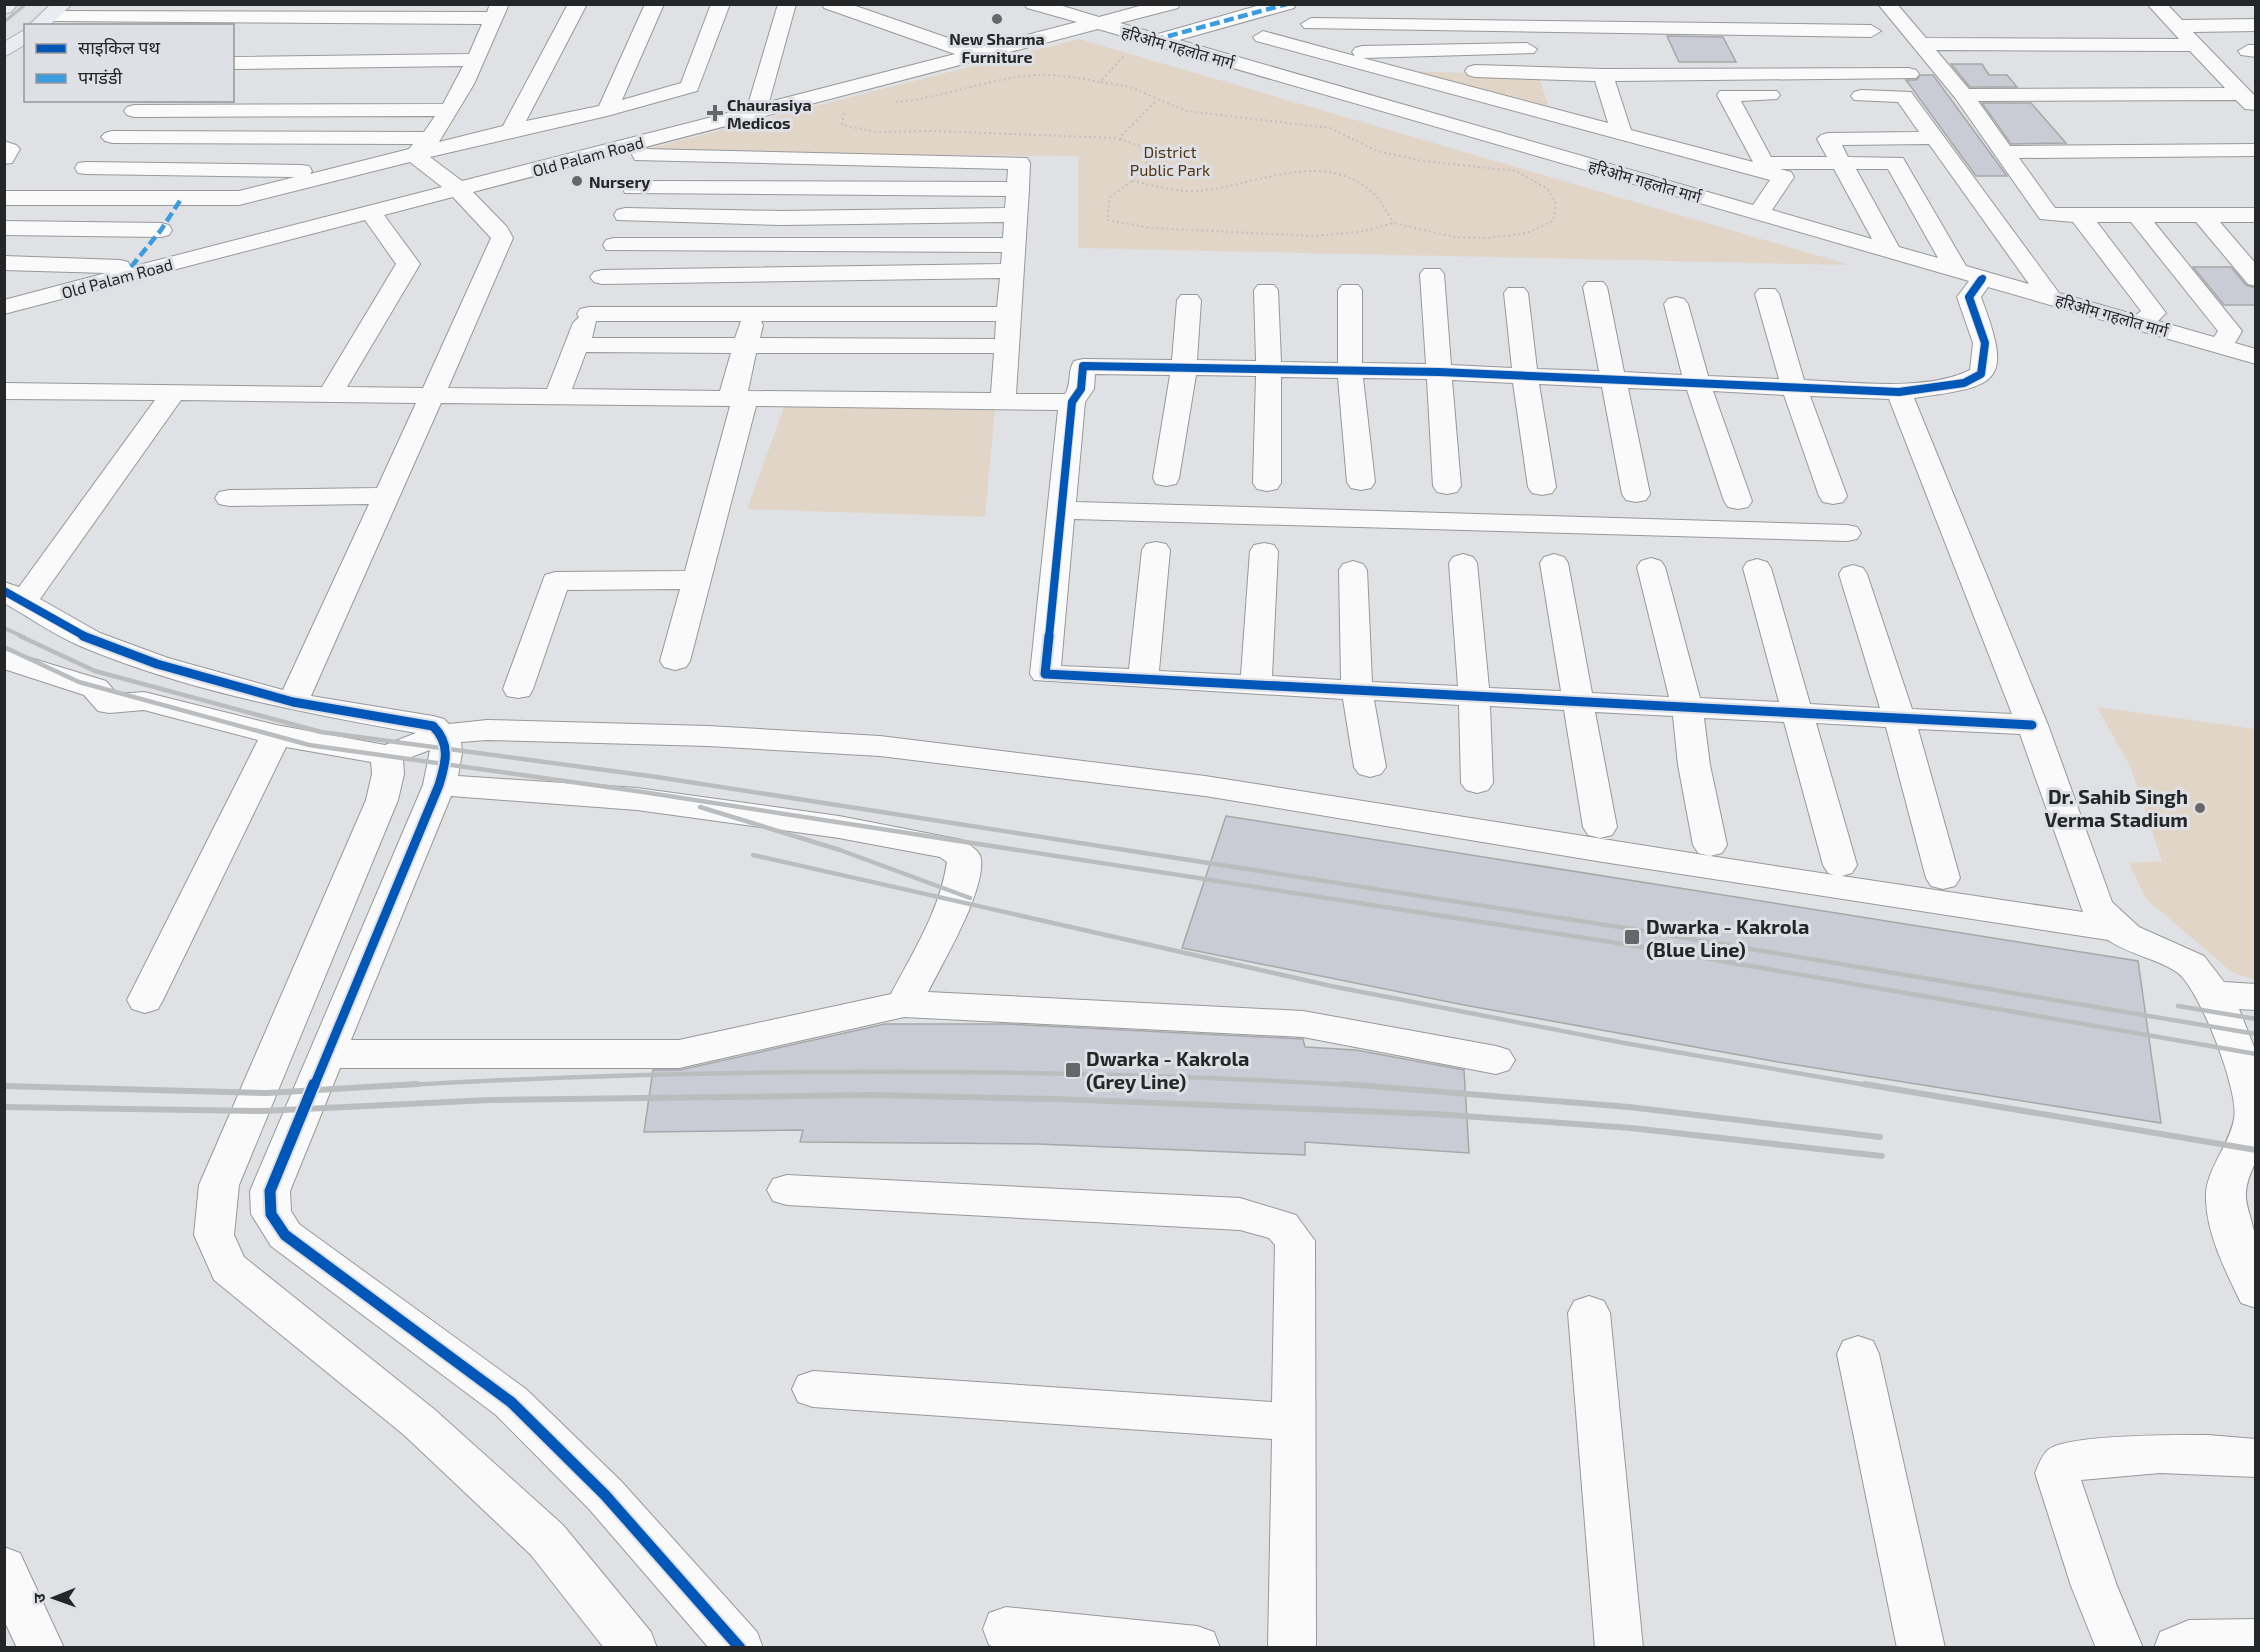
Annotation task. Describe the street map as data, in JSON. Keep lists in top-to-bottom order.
{
  "streets": {
    "street": ["हरिओम गहलोत मार्ग", "Old Palam Road"]
  },
  "crossings": [
    ["हरिओम गहलोत मार्ग", "Old Palam Road"]
  ],
  "parks": ["District Public Park"],
  "places": {
    "other": ["New Sharma Furniture", "Nursery", "Dr. Sahib Singh Verma Stadium"],
    "health": ["Chaurasiya Medicos"],
    "transit": ["Dwarka - Kakrola (Blue Line)", "Dwarka - Kakrola (Grey Line)"]
  },
  "legend": ["साइकिल पथ", "पगडंडी"],
  "north": "left"
}
